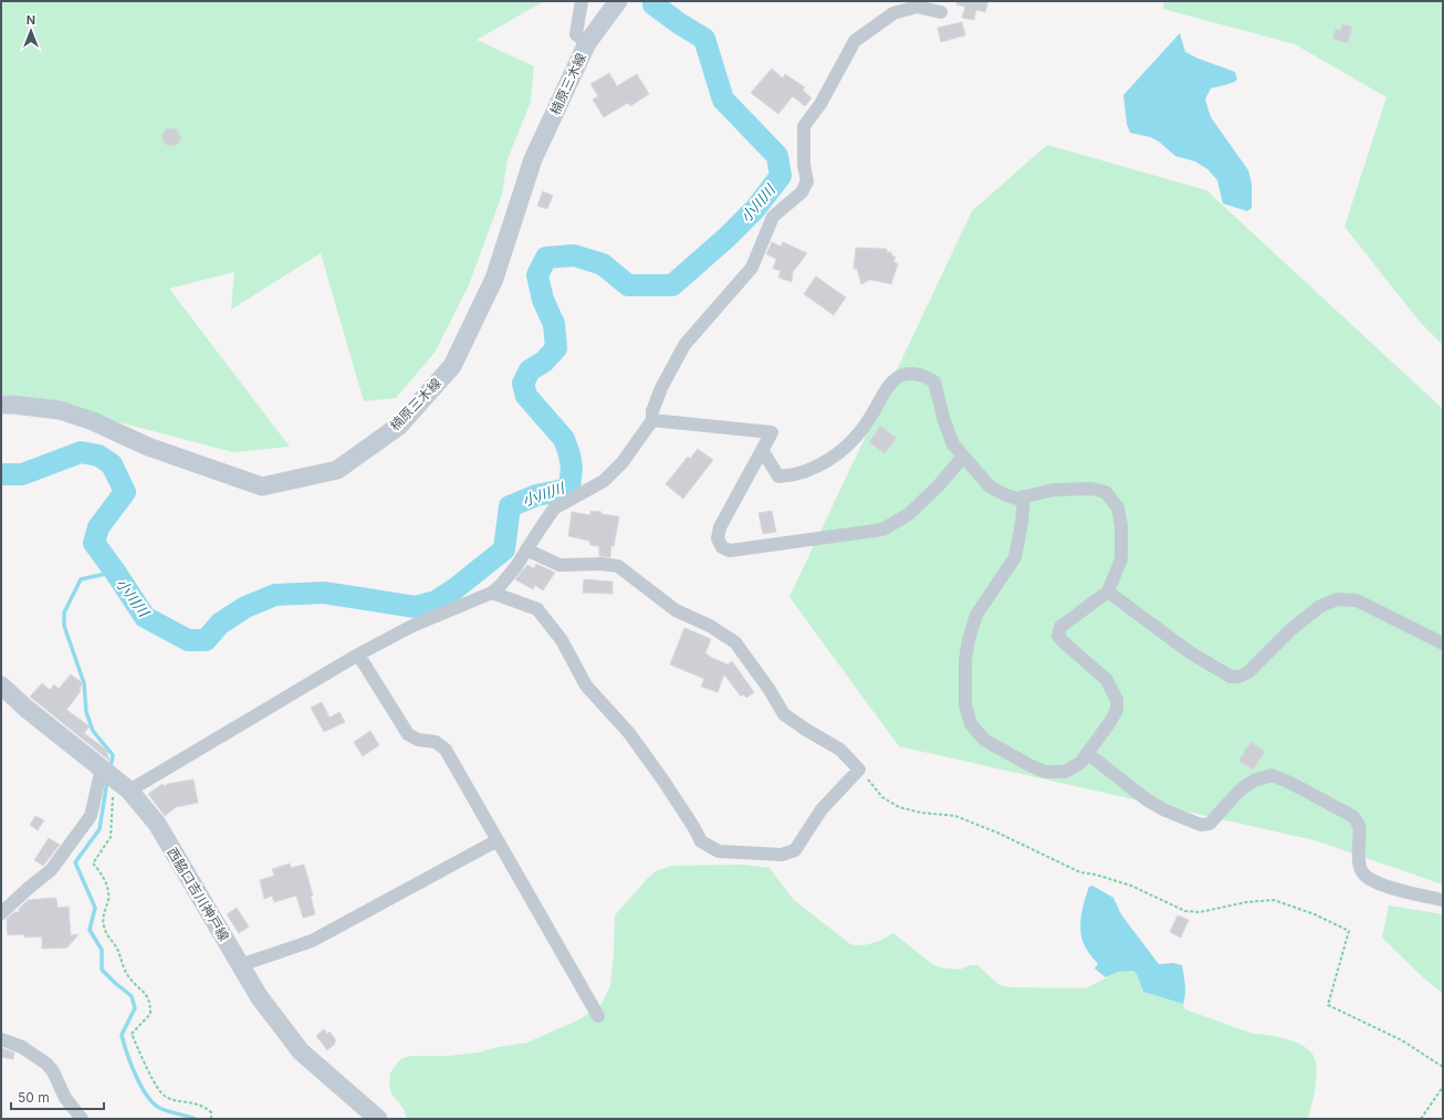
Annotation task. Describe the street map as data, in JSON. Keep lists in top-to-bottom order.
{
  "streets": {
    "main road": ["楠原三木線", "西脇口吉川神戸線"]
  },
  "water": ["小川川"],
  "scale_bar": "50 m",
  "north": "top"
}
